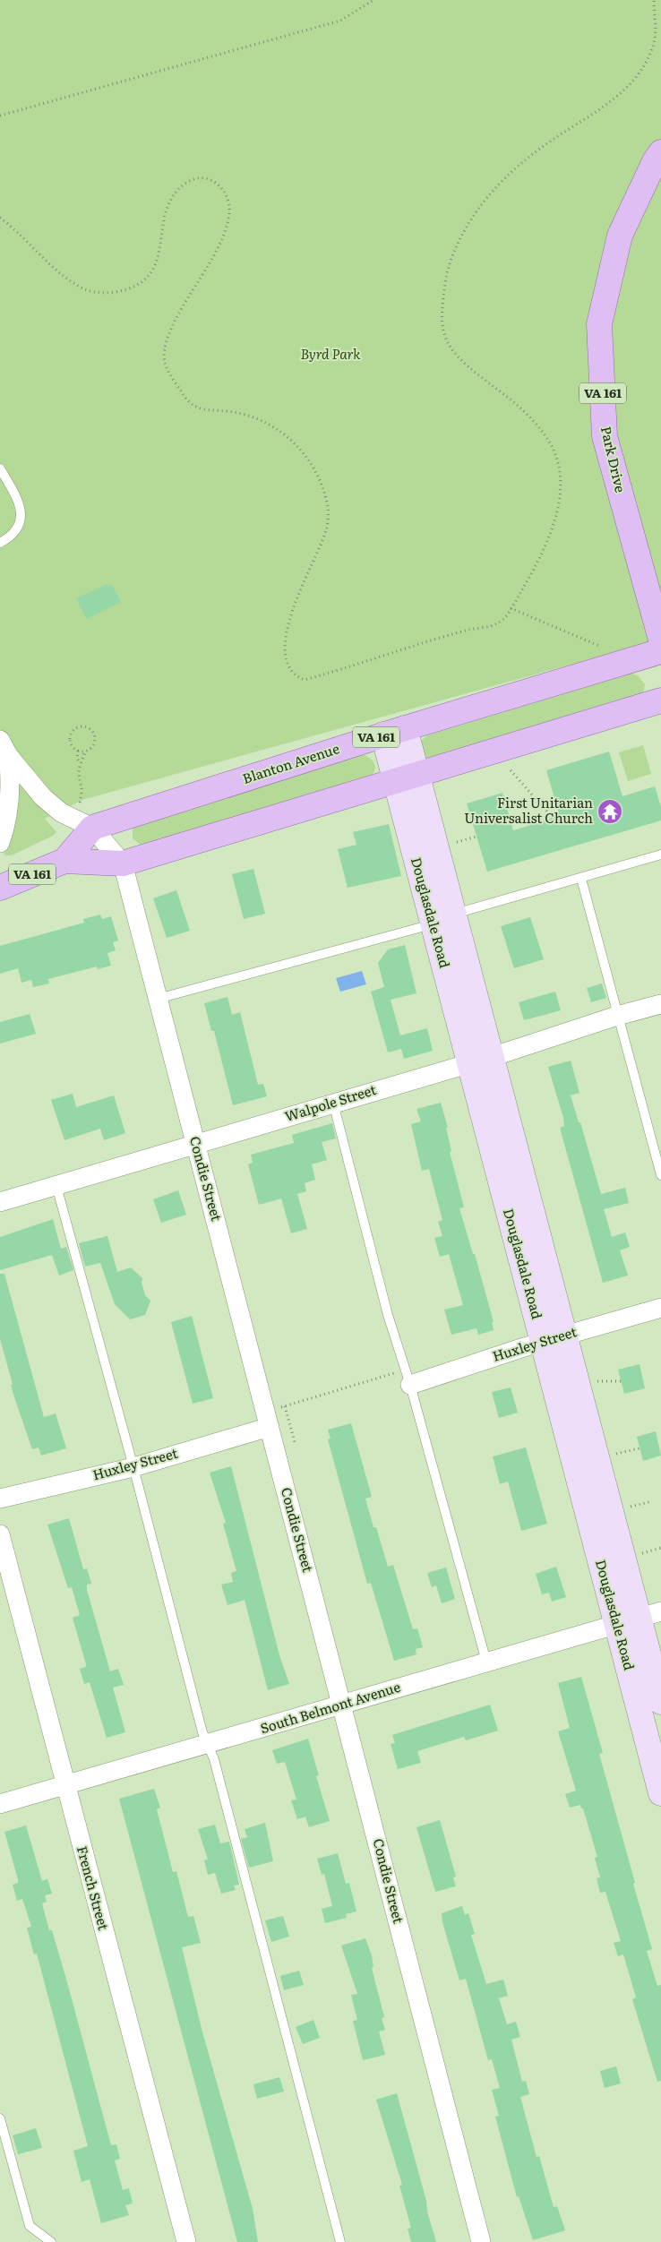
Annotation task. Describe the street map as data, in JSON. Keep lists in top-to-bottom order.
{
  "streets": {
    "main road": ["VA 161", "Park Drive", "Blanton Avenue"],
    "street": [
      "Douglasdale Road",
      "Walpole Street",
      "Condie Street",
      "Huxley Street",
      "South Belmont Avenue",
      "French Street"
    ]
  },
  "crossings": [
    ["VA 161", "Blanton Avenue"],
    ["VA 161", "Douglasdale Road"],
    ["VA 161", "Condie Street"],
    ["Blanton Avenue", "Douglasdale Road"],
    ["Blanton Avenue", "Condie Street"],
    ["Douglasdale Road", "Walpole Street"],
    ["Douglasdale Road", "Huxley Street"],
    ["Douglasdale Road", "South Belmont Avenue"],
    ["Walpole Street", "Condie Street"],
    ["Condie Street", "Huxley Street"],
    ["Condie Street", "South Belmont Avenue"],
    ["South Belmont Avenue", "French Street"]
  ],
  "parks": ["Byrd Park"],
  "places": {
    "temple": ["First Unitarian Universalist Church"]
  }
}
